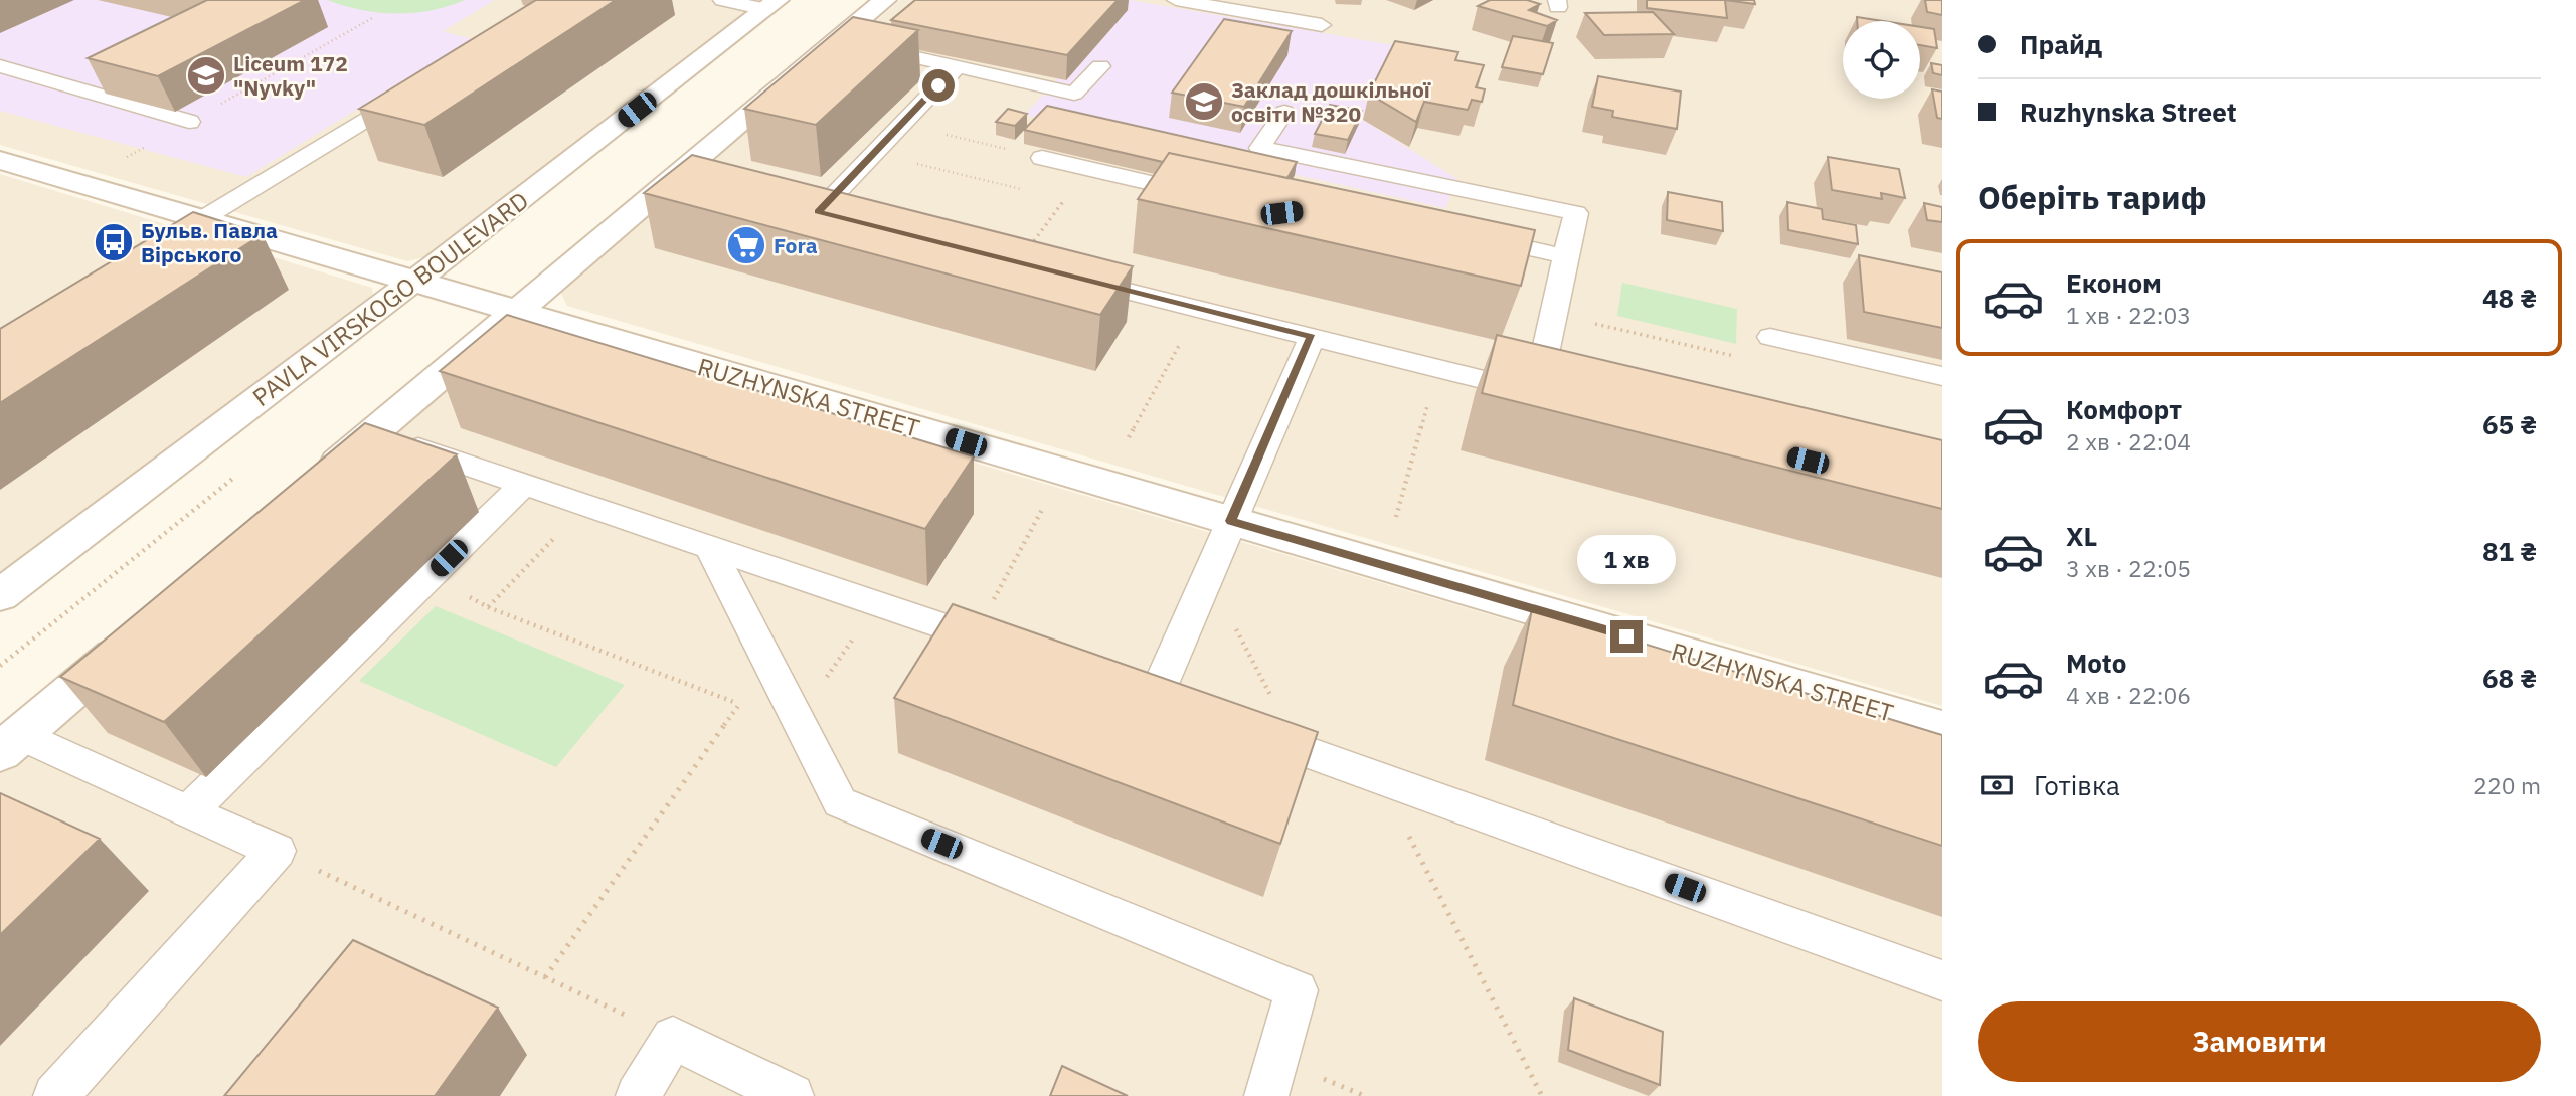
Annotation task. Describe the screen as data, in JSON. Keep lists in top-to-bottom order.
{
  "streets": {
    "street": ["PAVLA VIRSKOGO BOULEVARD", "RUZHYNSKA STREET"]
  },
  "crossings": [
    ["PAVLA VIRSKOGO BOULEVARD", "RUZHYNSKA STREET"]
  ],
  "places": {
    "school or university": ["Liceum 172 \"Nyvky\"", "Заклад дошкільної освіти №320"],
    "bus stop": ["Бульв. Павла Вірського"],
    "supermarket": ["Fora"]
  },
  "page": {
    "banner": ["Прайд", "Ruzhynska Street"],
    "heading": "Оберіть тариф",
    "list": [
      {
        "name": "Економ",
        "note": "1 хв · 22:03",
        "value": "48 ₴"
      },
      {
        "name": "Комфорт",
        "note": "2 хв · 22:04",
        "value": "65 ₴"
      },
      {
        "name": "XL",
        "note": "3 хв · 22:05",
        "value": "81 ₴"
      },
      {
        "name": "Moto",
        "note": "4 хв · 22:06",
        "value": "68 ₴"
      }
    ],
    "bubble": "1 хв",
    "pay": ["Готівка", "220 m"],
    "buttons": "Замовити"
  }
}
